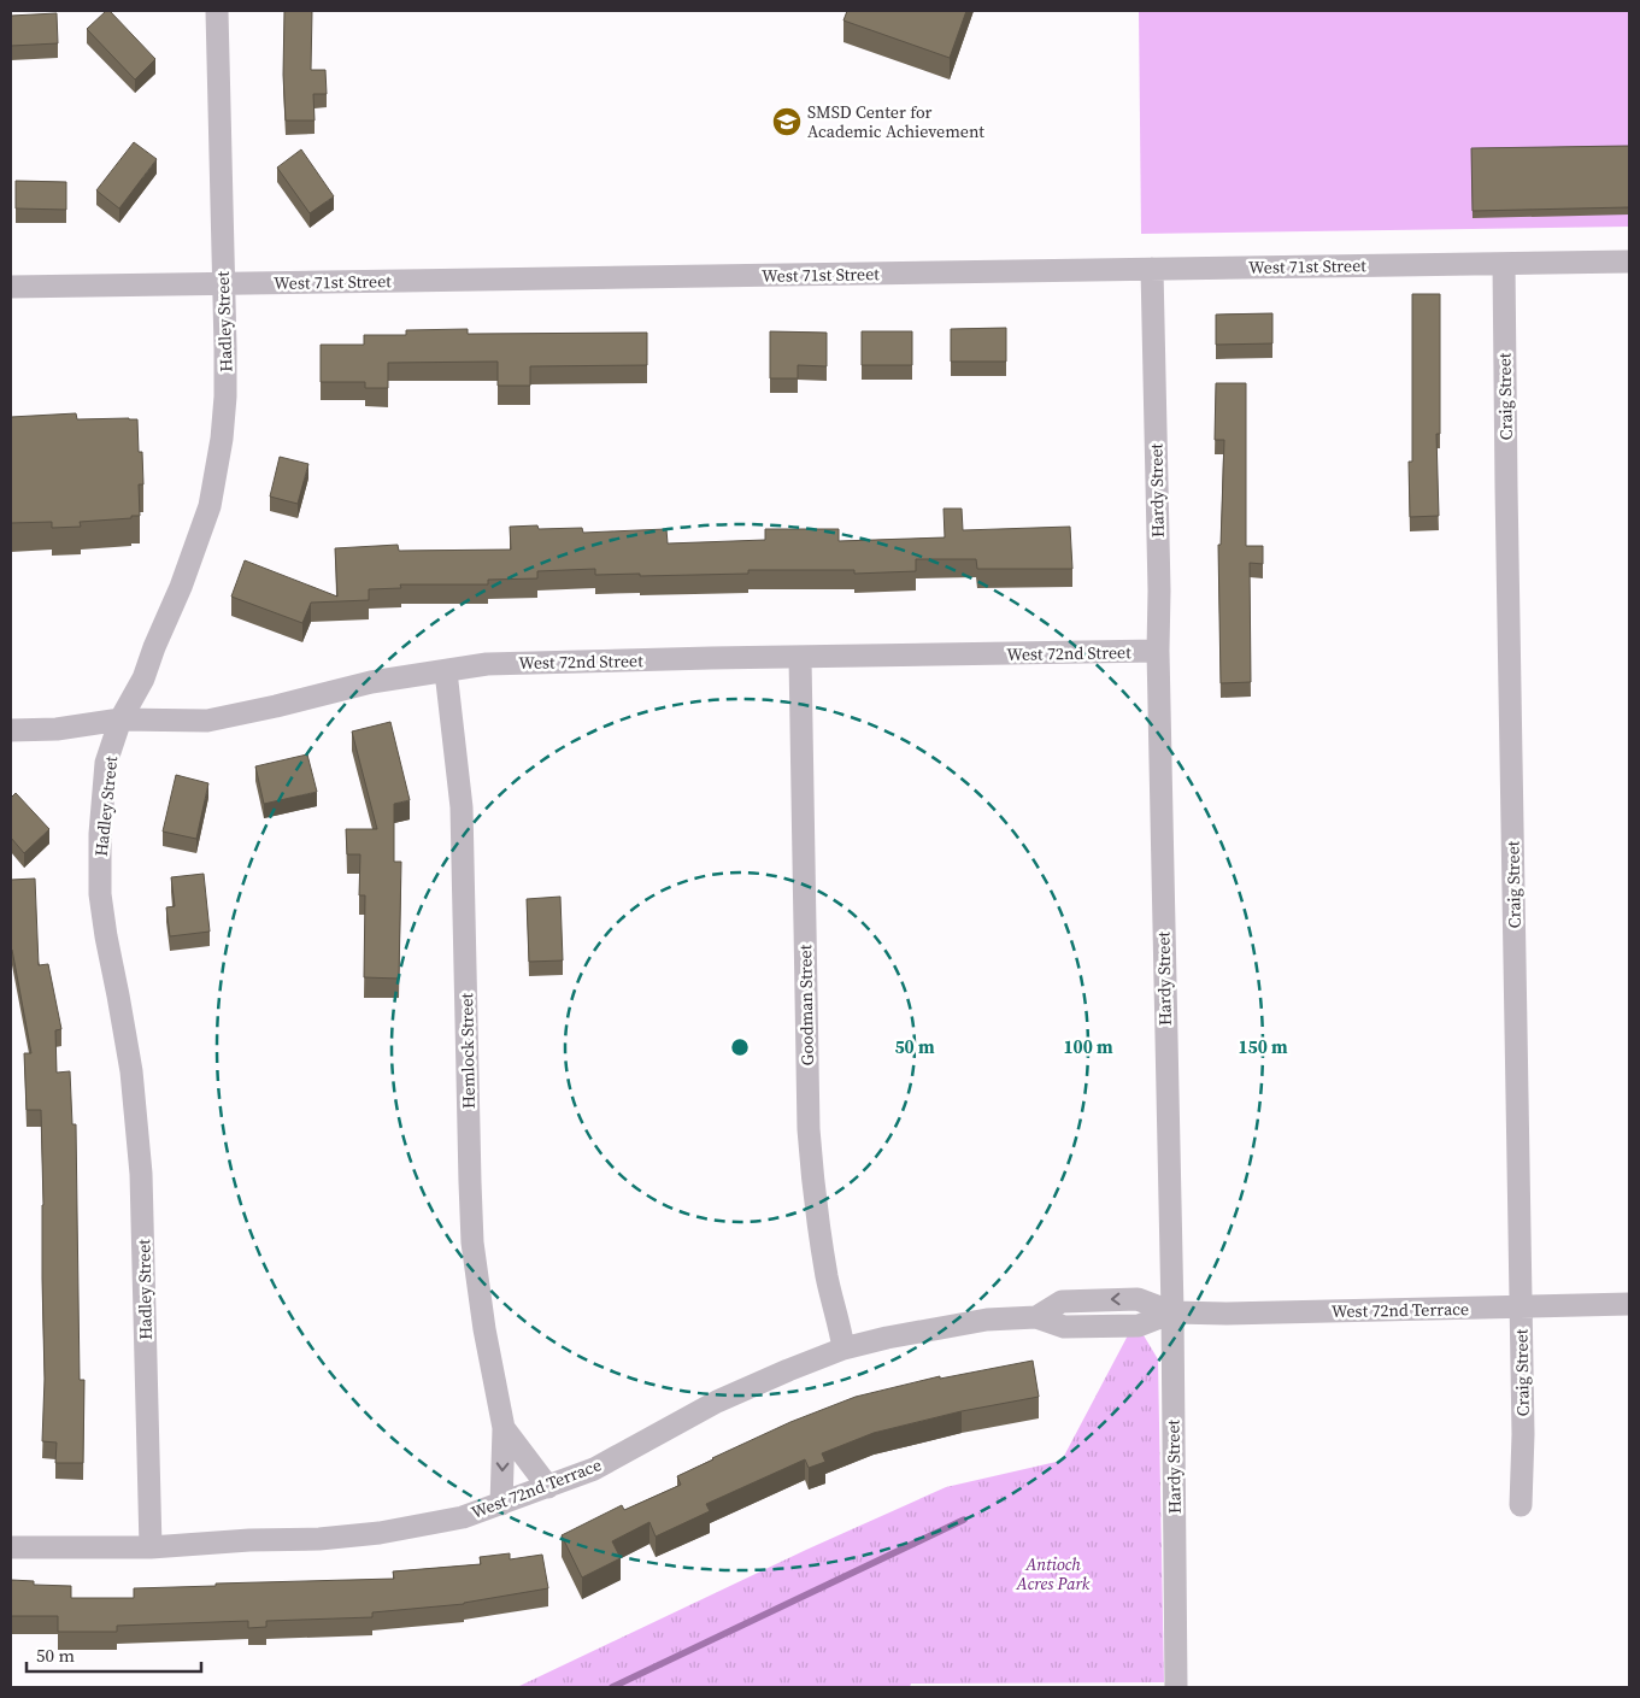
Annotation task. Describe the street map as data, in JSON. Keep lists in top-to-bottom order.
{
  "streets": {
    "street": [
      "West 71st Street",
      "Hadley Street",
      "Craig Street",
      "Hardy Street",
      "West 72nd Street",
      "Goodman Street",
      "Hemlock Street",
      "West 72nd Terrace"
    ]
  },
  "crossings": [
    ["West 71st Street", "Hadley Street"],
    ["West 71st Street", "Craig Street"],
    ["West 71st Street", "Hardy Street"],
    ["Hadley Street", "West 72nd Street"],
    ["Hadley Street", "West 72nd Terrace"],
    ["Craig Street", "West 72nd Terrace"],
    ["Hardy Street", "West 72nd Street"],
    ["Hardy Street", "West 72nd Terrace"],
    ["West 72nd Street", "Goodman Street"],
    ["West 72nd Street", "Hemlock Street"],
    ["Goodman Street", "West 72nd Terrace"],
    ["Hemlock Street", "West 72nd Terrace"]
  ],
  "parks": ["Antioch Acres Park"],
  "places": {
    "school or university": ["SMSD Center for Academic Achievement"]
  },
  "scale_bar": "50 m",
  "rings": ["50 m", "100 m", "150 m"]
}
